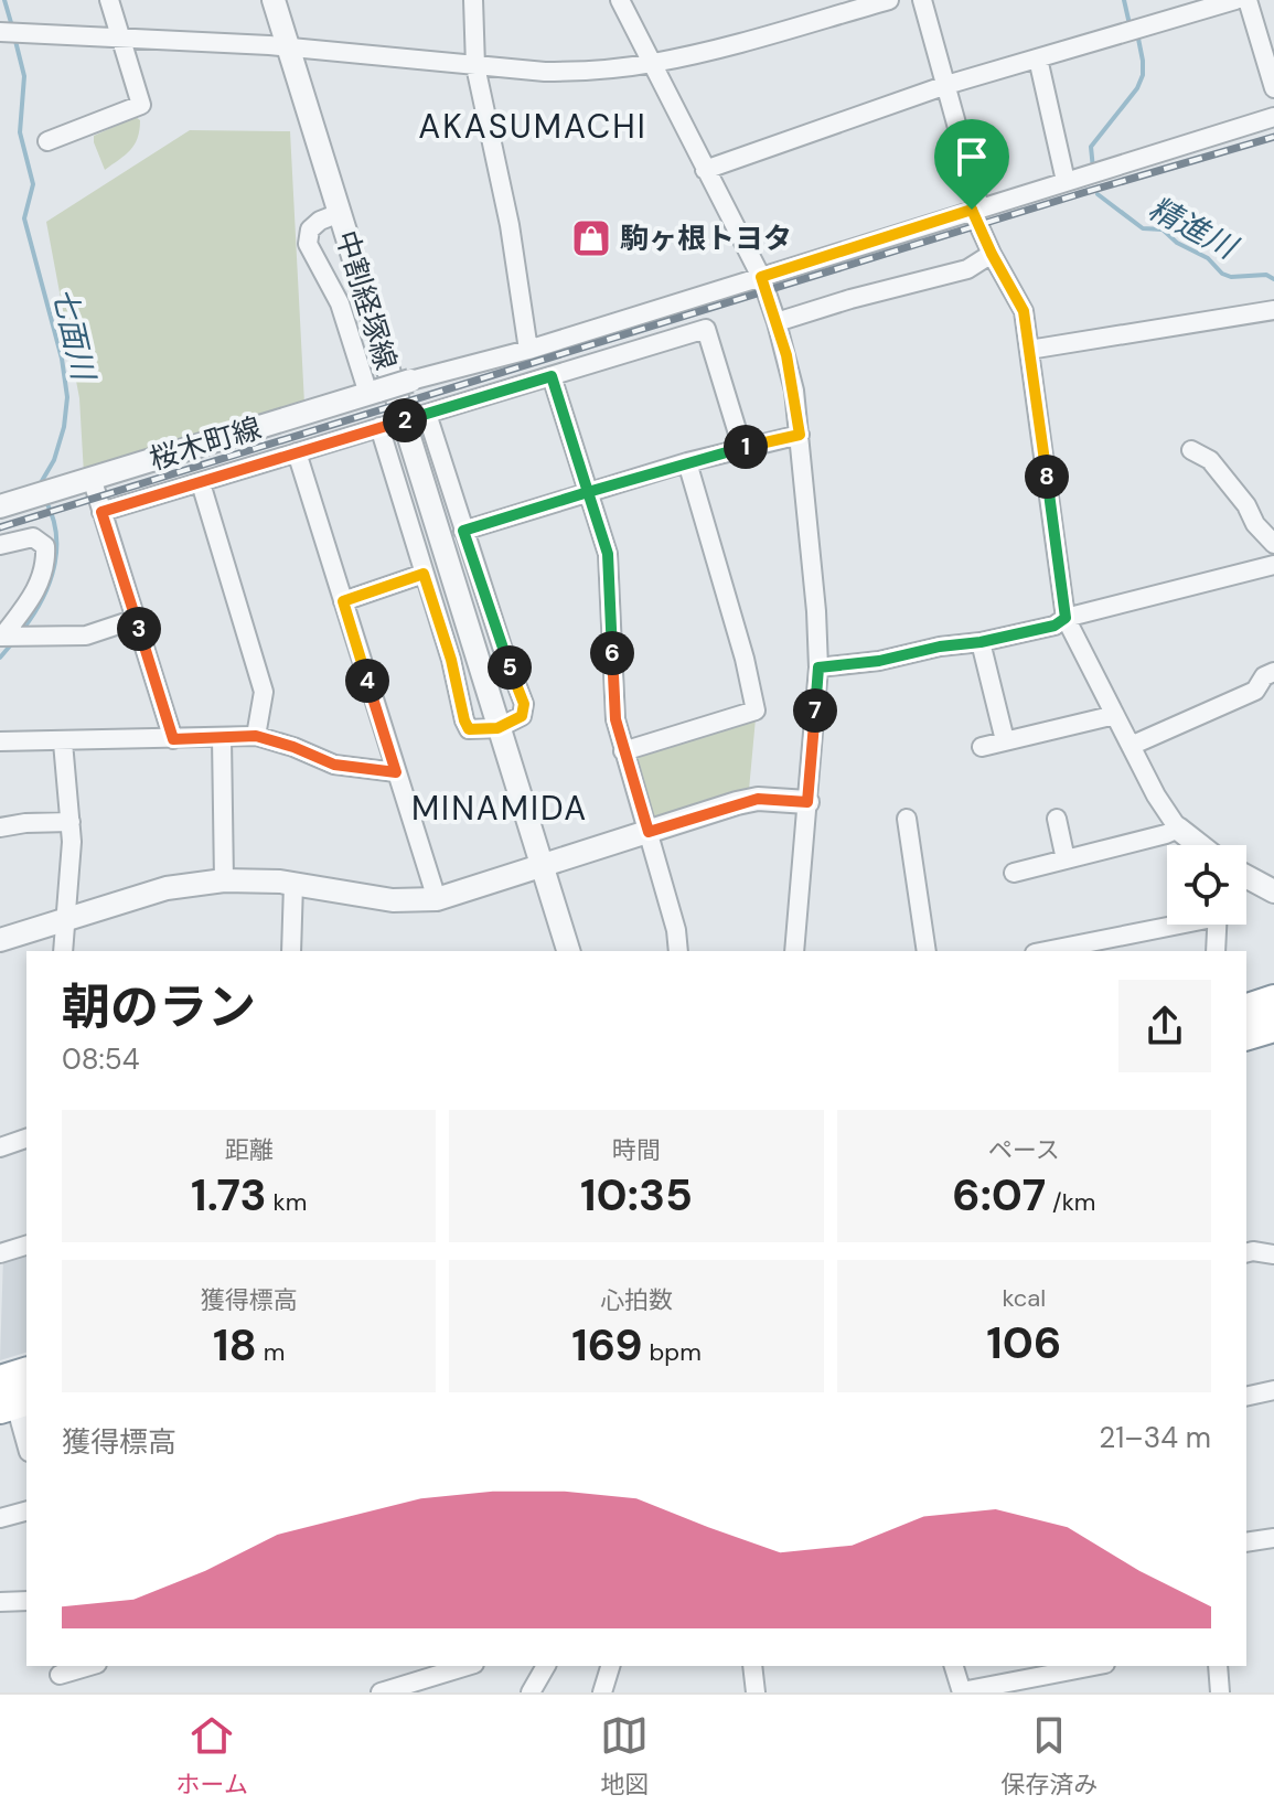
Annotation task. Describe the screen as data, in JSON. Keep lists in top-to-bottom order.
{
  "streets": {
    "street": ["中割経塚線", "桜木町線"]
  },
  "districts": ["AKASUMACHI", "MINAMIDA"],
  "water": ["精進川", "七面川"],
  "places": {
    "shop": ["駒ヶ根トヨタ"]
  },
  "page": {
    "pins": [
      "2",
      "1",
      "8",
      "3",
      "6",
      "5",
      "4",
      "7"
    ],
    "heading": ["朝のラン", "08:54"],
    "stats": [
      ["距離", "1.73 km"],
      ["時間", "10:35"],
      ["ペース", "6:07 /km"],
      ["獲得標高", "18 m"],
      ["心拍数", "169 bpm"],
      ["kcal", "106"]
    ],
    "chart": ["獲得標高", "21–34 m"],
    "tabs": ["ホーム", "地図", "保存済み"]
  }
}
